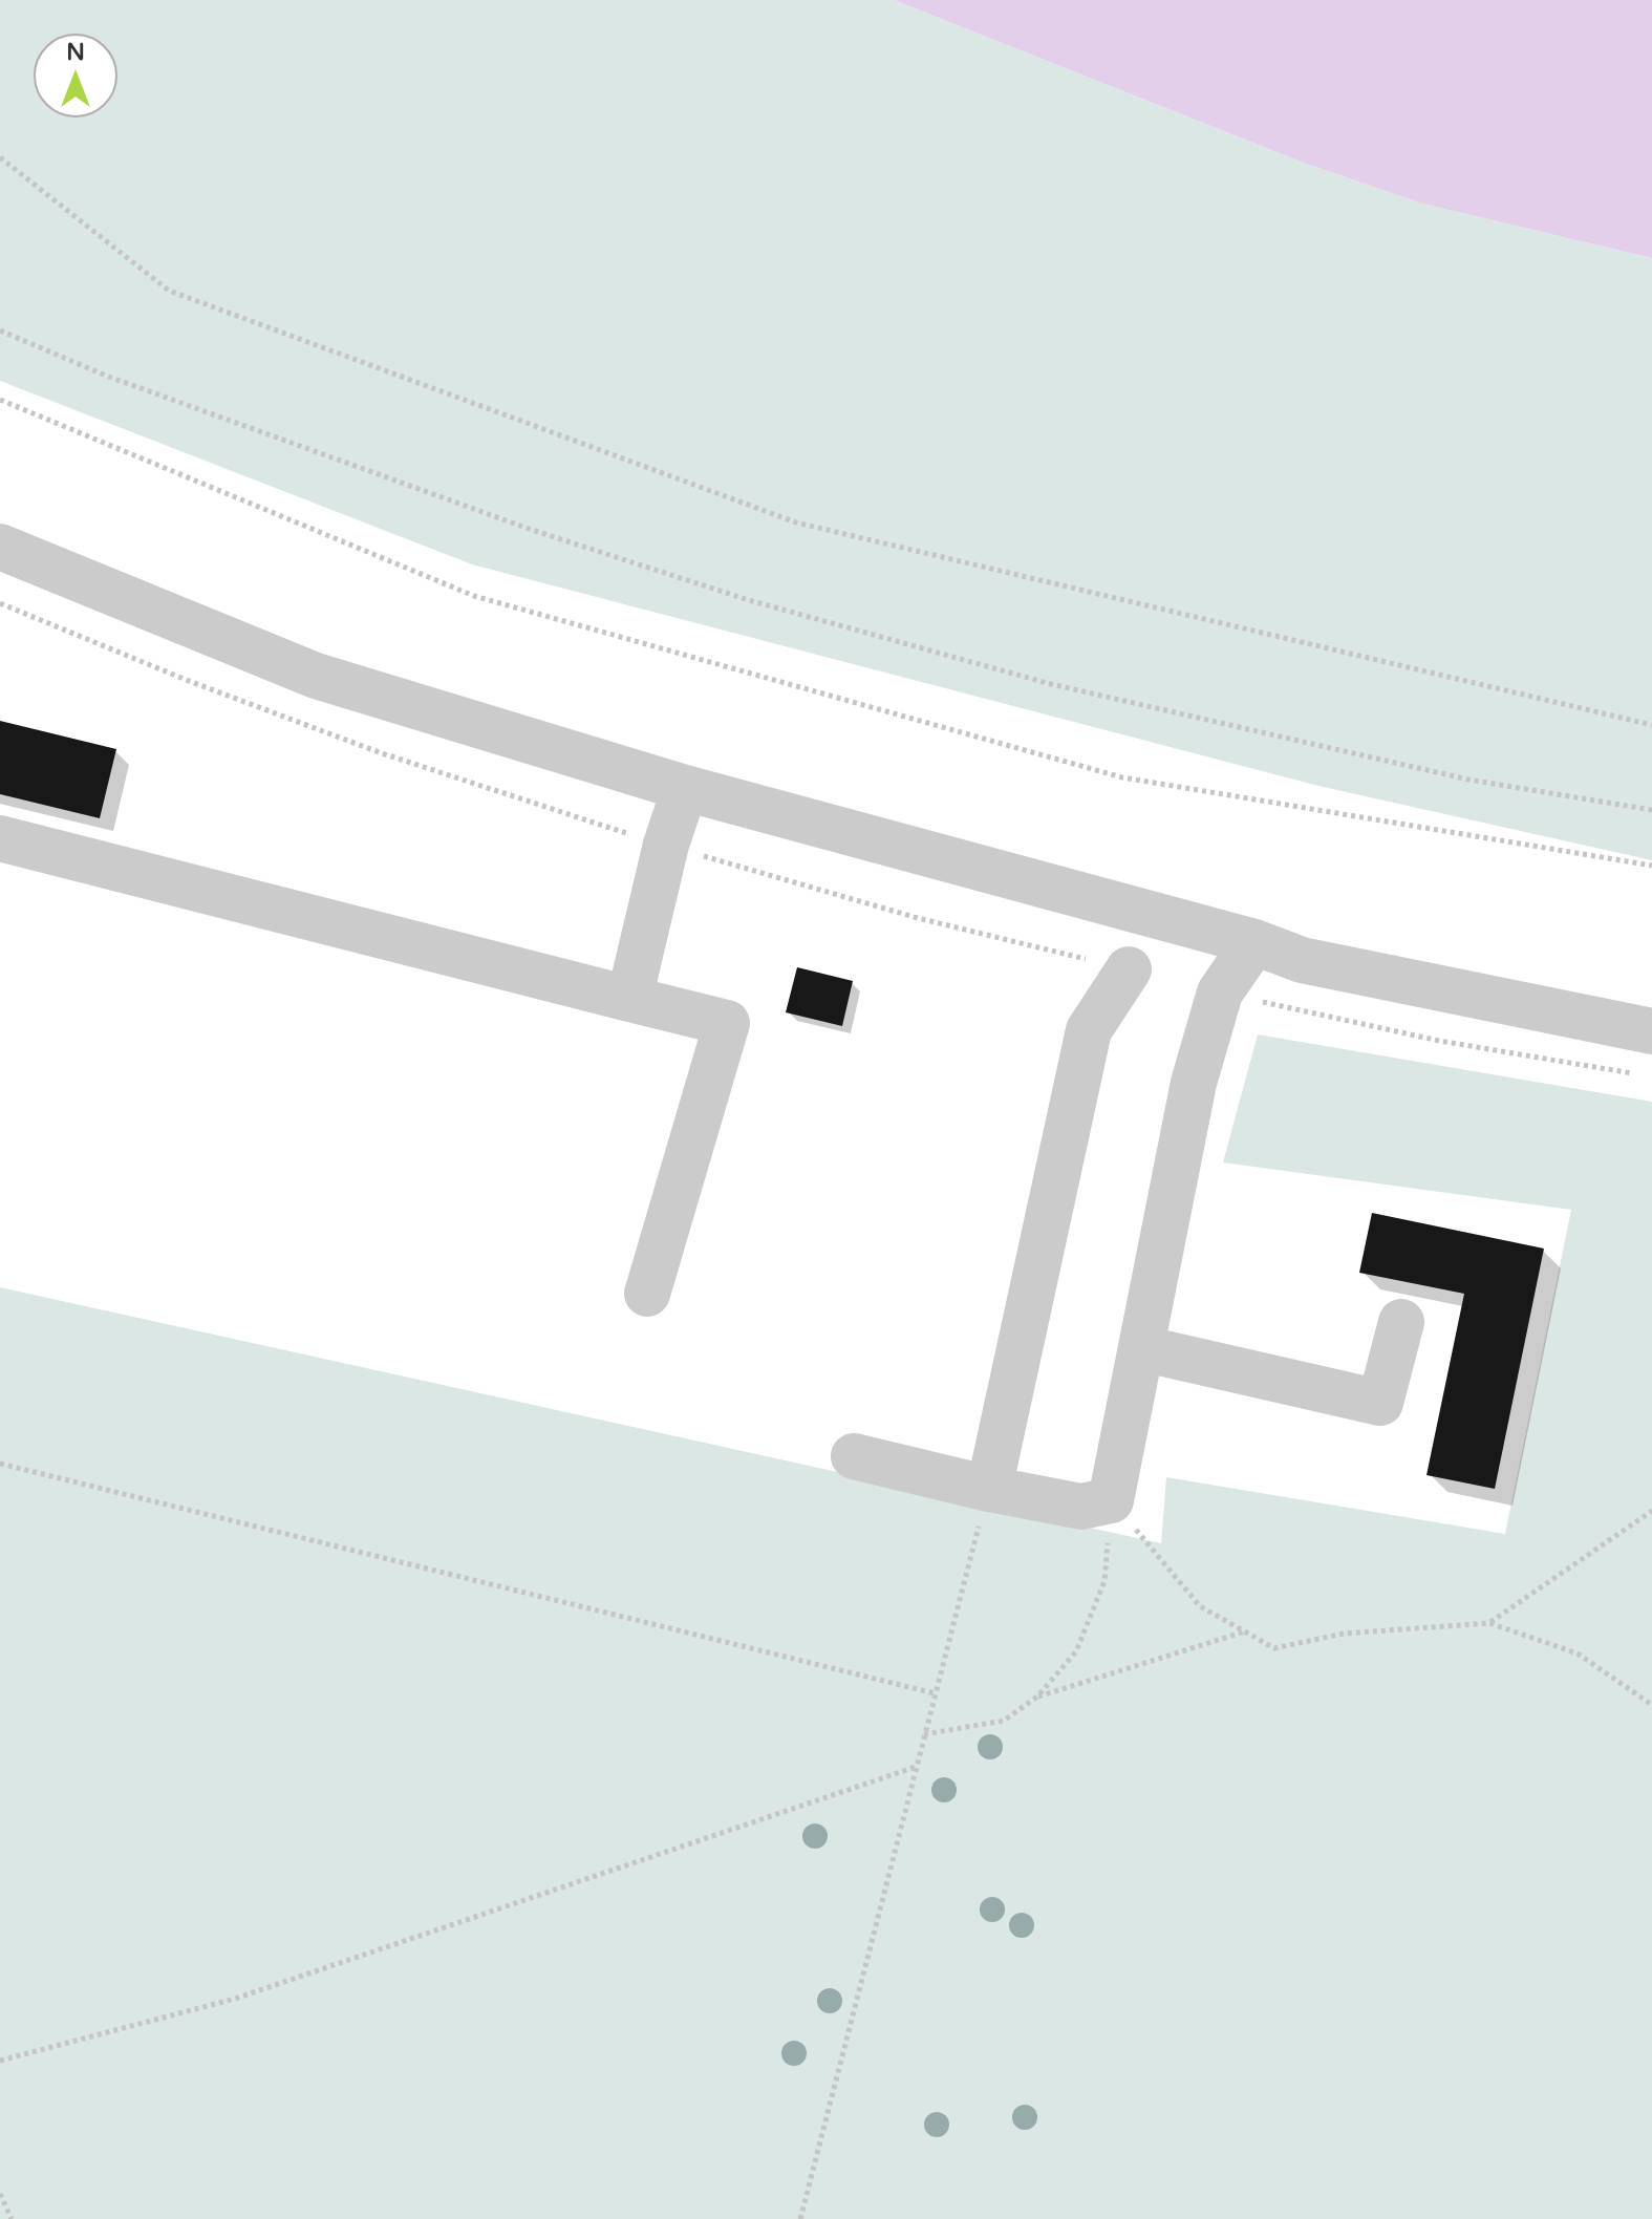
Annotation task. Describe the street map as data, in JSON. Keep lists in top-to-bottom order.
{
  "north": "top"
}
